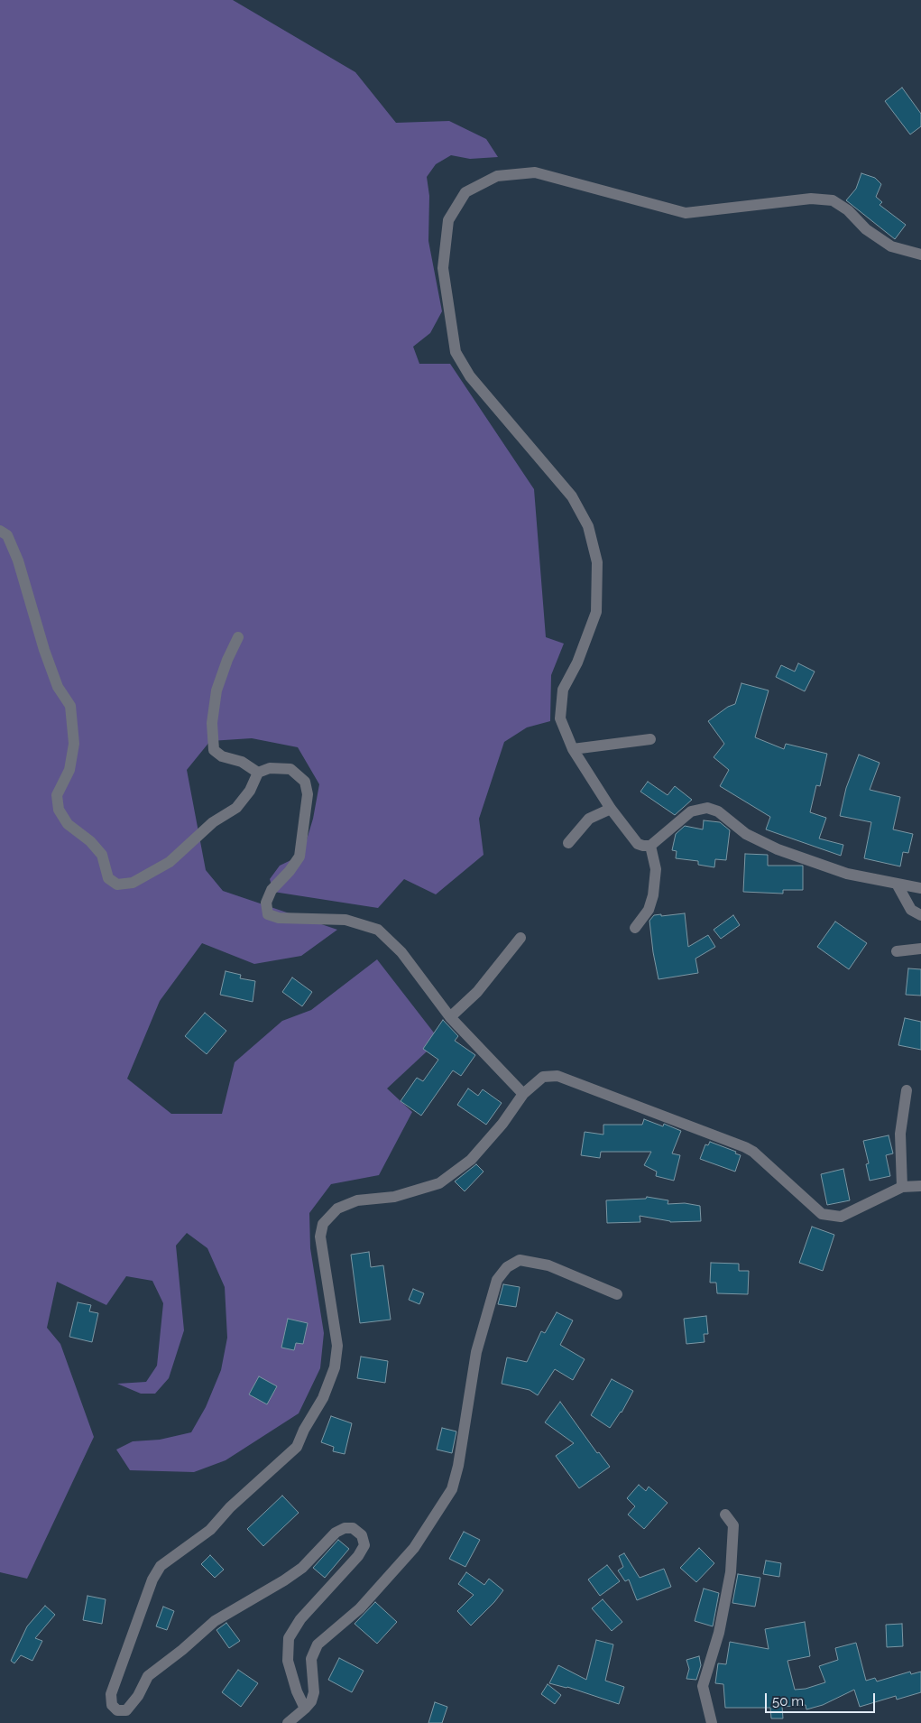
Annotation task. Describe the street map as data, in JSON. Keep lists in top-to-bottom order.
{
  "scale_bar": "50 m"
}
